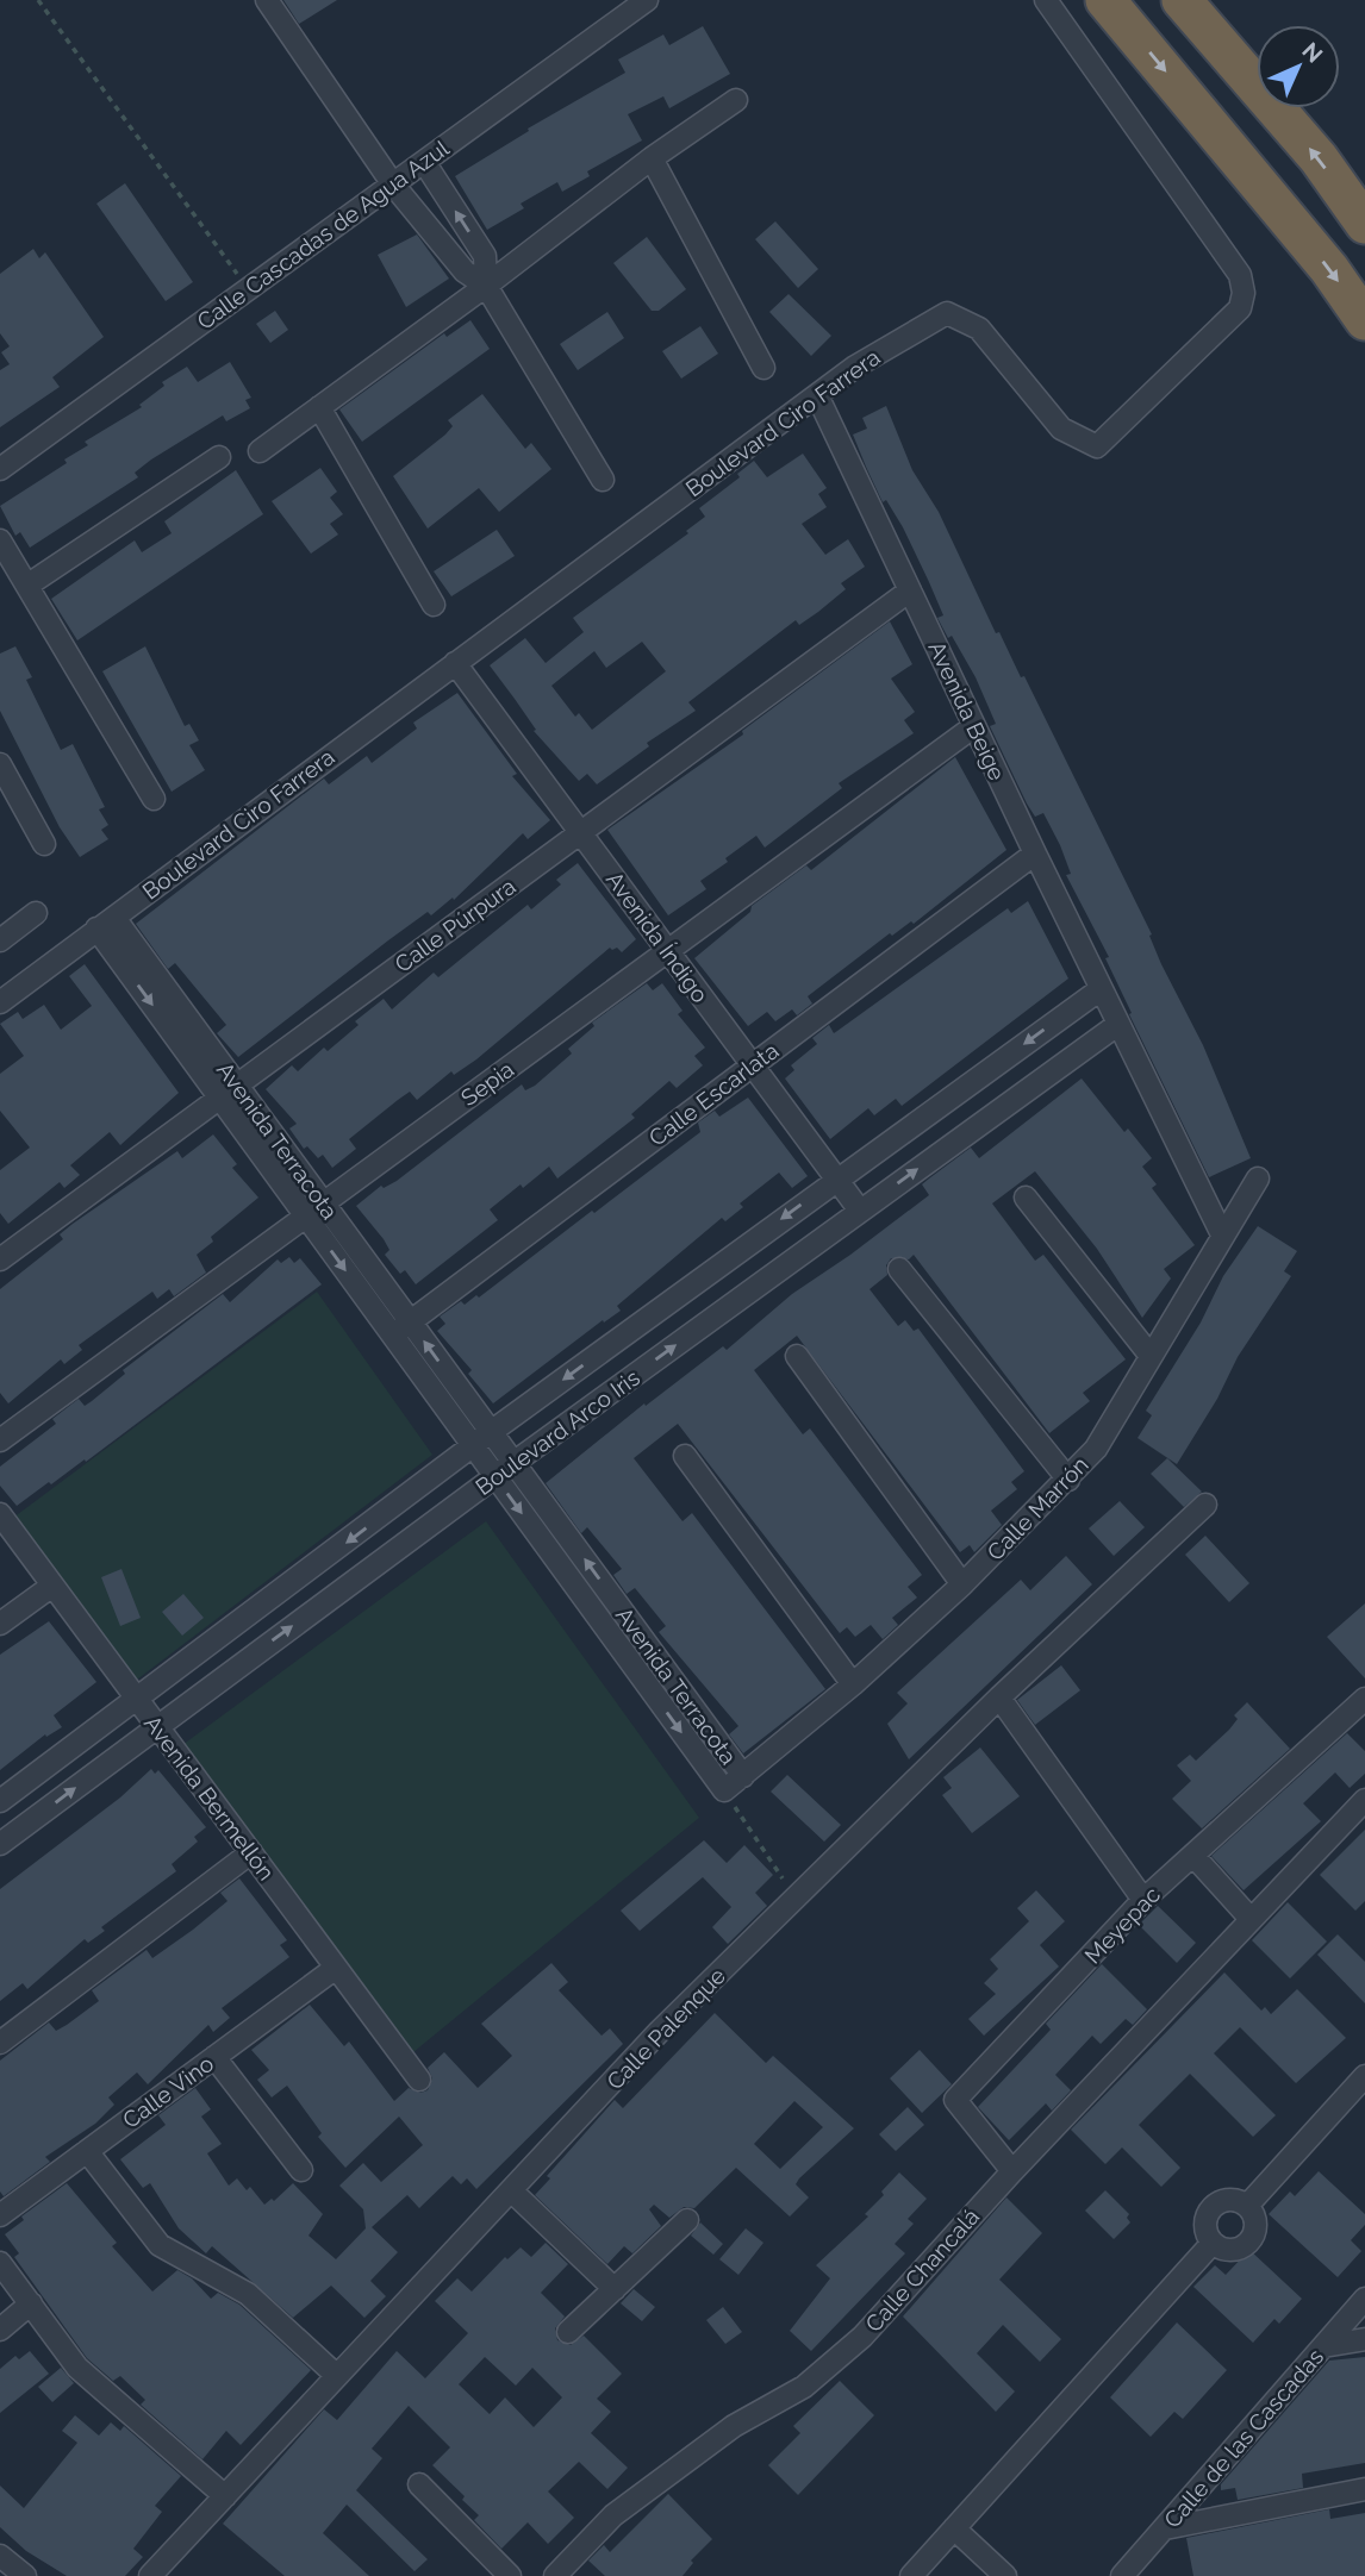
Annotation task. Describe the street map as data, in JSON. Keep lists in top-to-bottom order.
{
  "streets": {
    "street": [
      "Calle Cascadas de Agua Azul",
      "Boulevard Ciro Farrera",
      "Avenida Beige",
      "Calle Púrpura",
      "Avenida Índigo",
      "Sepia",
      "Calle Escarlata",
      "Avenida Terracota",
      "Boulevard Arco Iris",
      "Calle Marrón",
      "Avenida Bermellón",
      "Meyepac",
      "Calle Palenque",
      "Calle Vino",
      "Calle Chancalá",
      "Calle de las Cascadas"
    ]
  },
  "crossings": [
    ["Boulevard Ciro Farrera", "Avenida Beige"],
    ["Boulevard Ciro Farrera", "Avenida Índigo"],
    ["Boulevard Ciro Farrera", "Avenida Terracota"],
    ["Avenida Beige", "Calle Púrpura"],
    ["Avenida Beige", "Sepia"],
    ["Avenida Beige", "Calle Escarlata"],
    ["Avenida Beige", "Boulevard Arco Iris"],
    ["Avenida Beige", "Calle Marrón"],
    ["Calle Púrpura", "Avenida Índigo"],
    ["Calle Púrpura", "Avenida Terracota"],
    ["Avenida Índigo", "Sepia"],
    ["Avenida Índigo", "Calle Escarlata"],
    ["Avenida Índigo", "Boulevard Arco Iris"],
    ["Sepia", "Avenida Terracota"],
    ["Calle Escarlata", "Avenida Terracota"],
    ["Avenida Terracota", "Boulevard Arco Iris"],
    ["Avenida Terracota", "Calle Marrón"],
    ["Boulevard Arco Iris", "Avenida Bermellón"],
    ["Avenida Bermellón", "Calle Vino"],
    ["Meyepac", "Calle Chancalá"]
  ],
  "north": "top right"
}
